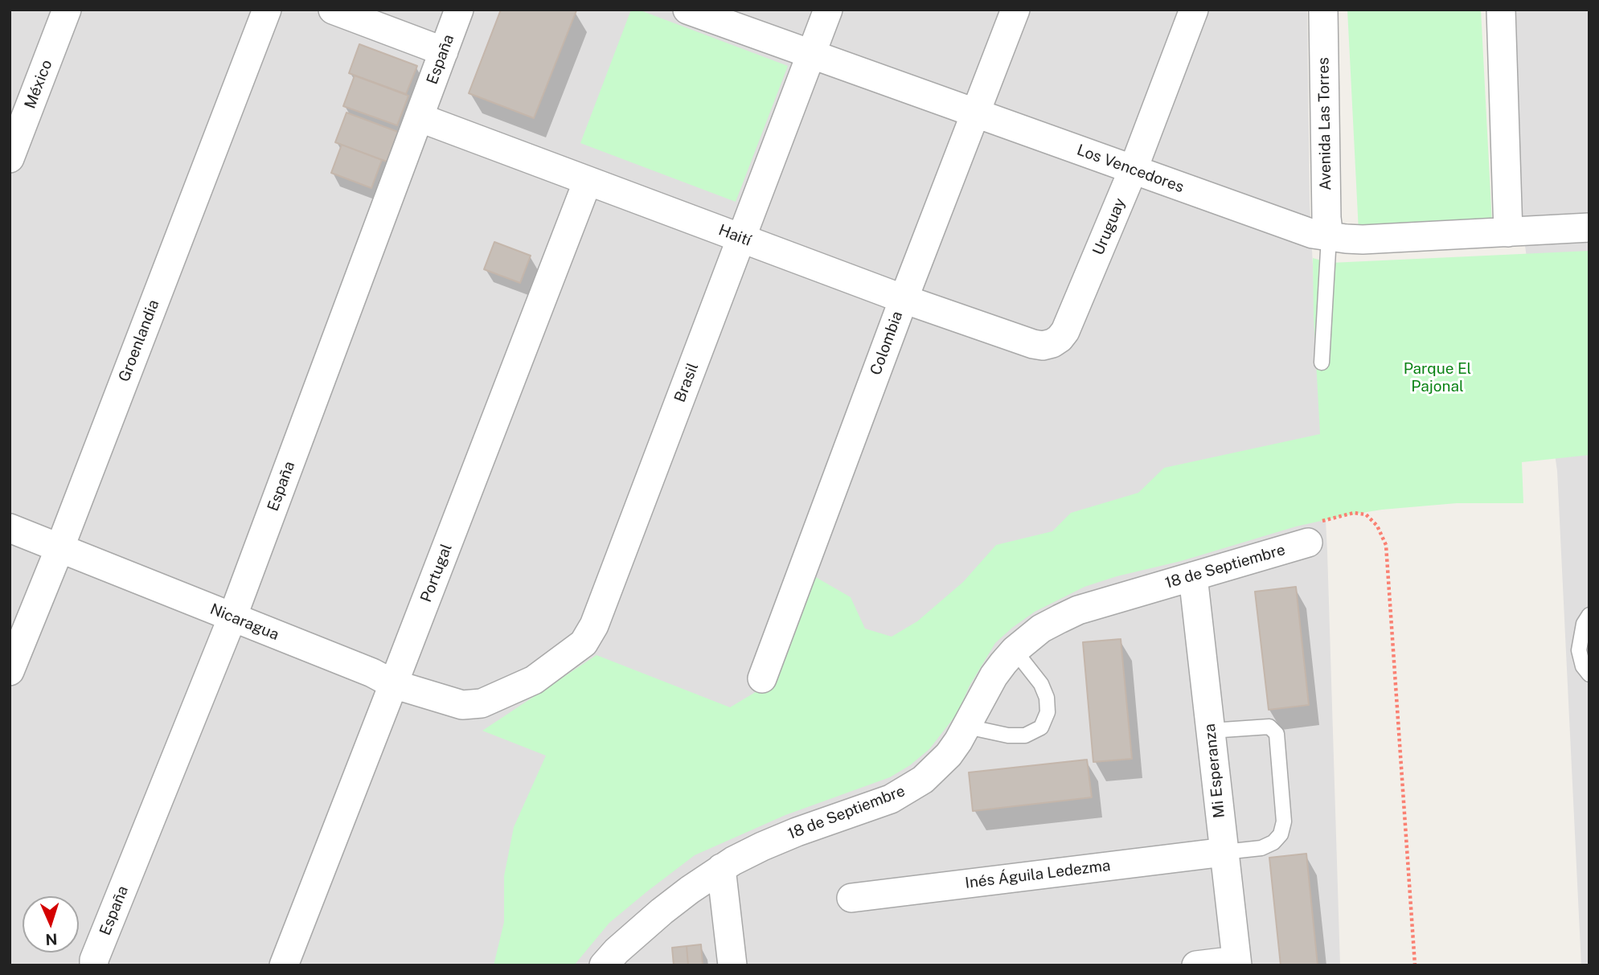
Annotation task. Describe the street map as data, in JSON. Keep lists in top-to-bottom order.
{
  "streets": {
    "street": [
      "España",
      "México",
      "Avenida Las Torres",
      "Los Vencedores",
      "Uruguay",
      "Haití",
      "Groenlandia",
      "Colombia",
      "Brasil",
      "18 de Septiembre",
      "Portugal",
      "Nicaragua",
      "Mi Esperanza",
      "Inés Águila Ledezma"
    ]
  },
  "crossings": [
    ["España", "Haití"],
    ["España", "Nicaragua"],
    ["Avenida Las Torres", "Los Vencedores"],
    ["Los Vencedores", "Uruguay"],
    ["Los Vencedores", "Colombia"],
    ["Los Vencedores", "Brasil"],
    ["Uruguay", "Haití"],
    ["Haití", "Colombia"],
    ["Haití", "Brasil"],
    ["Haití", "Portugal"],
    ["Groenlandia", "Nicaragua"],
    ["Brasil", "Nicaragua"],
    ["18 de Septiembre", "Mi Esperanza"],
    ["Portugal", "Nicaragua"],
    ["Mi Esperanza", "Inés Águila Ledezma"]
  ],
  "parks": ["Parque El Pajonal"],
  "north": "bottom"
}
